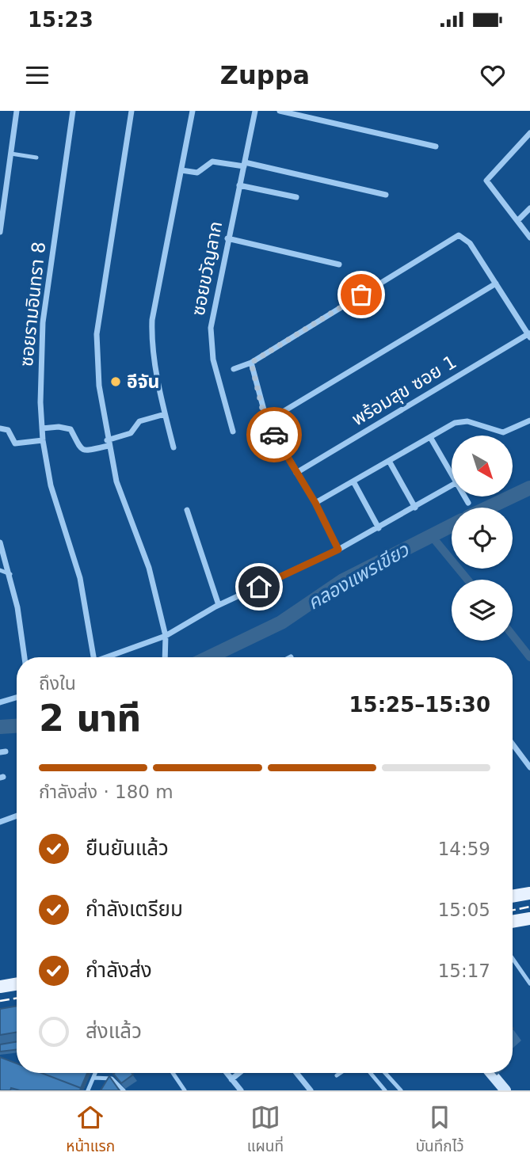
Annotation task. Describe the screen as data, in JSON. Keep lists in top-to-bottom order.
{
  "streets": {
    "street": ["ซอยขวัญลาก", "ซอยรามอินทรา 8", "พร้อมสุข ซอย 1"]
  },
  "water": ["คลองแพรเขียว"],
  "places": ["อีจัน"],
  "north": "bottom right",
  "page": {
    "status": "15:23",
    "header": "Zuppa",
    "heading": ["2 นาที", "ถึงใน", "15:25–15:30"],
    "bar": "กำลังส่ง · 180 m",
    "list": [
      ["ยืนยันแล้ว", "14:59"],
      ["กำลังเตรียม", "15:05"],
      ["กำลังส่ง", "15:17"],
      "ส่งแล้ว"
    ],
    "tabs": ["หน้าแรก", "แผนที่", "บันทึกไว้"]
  }
}
